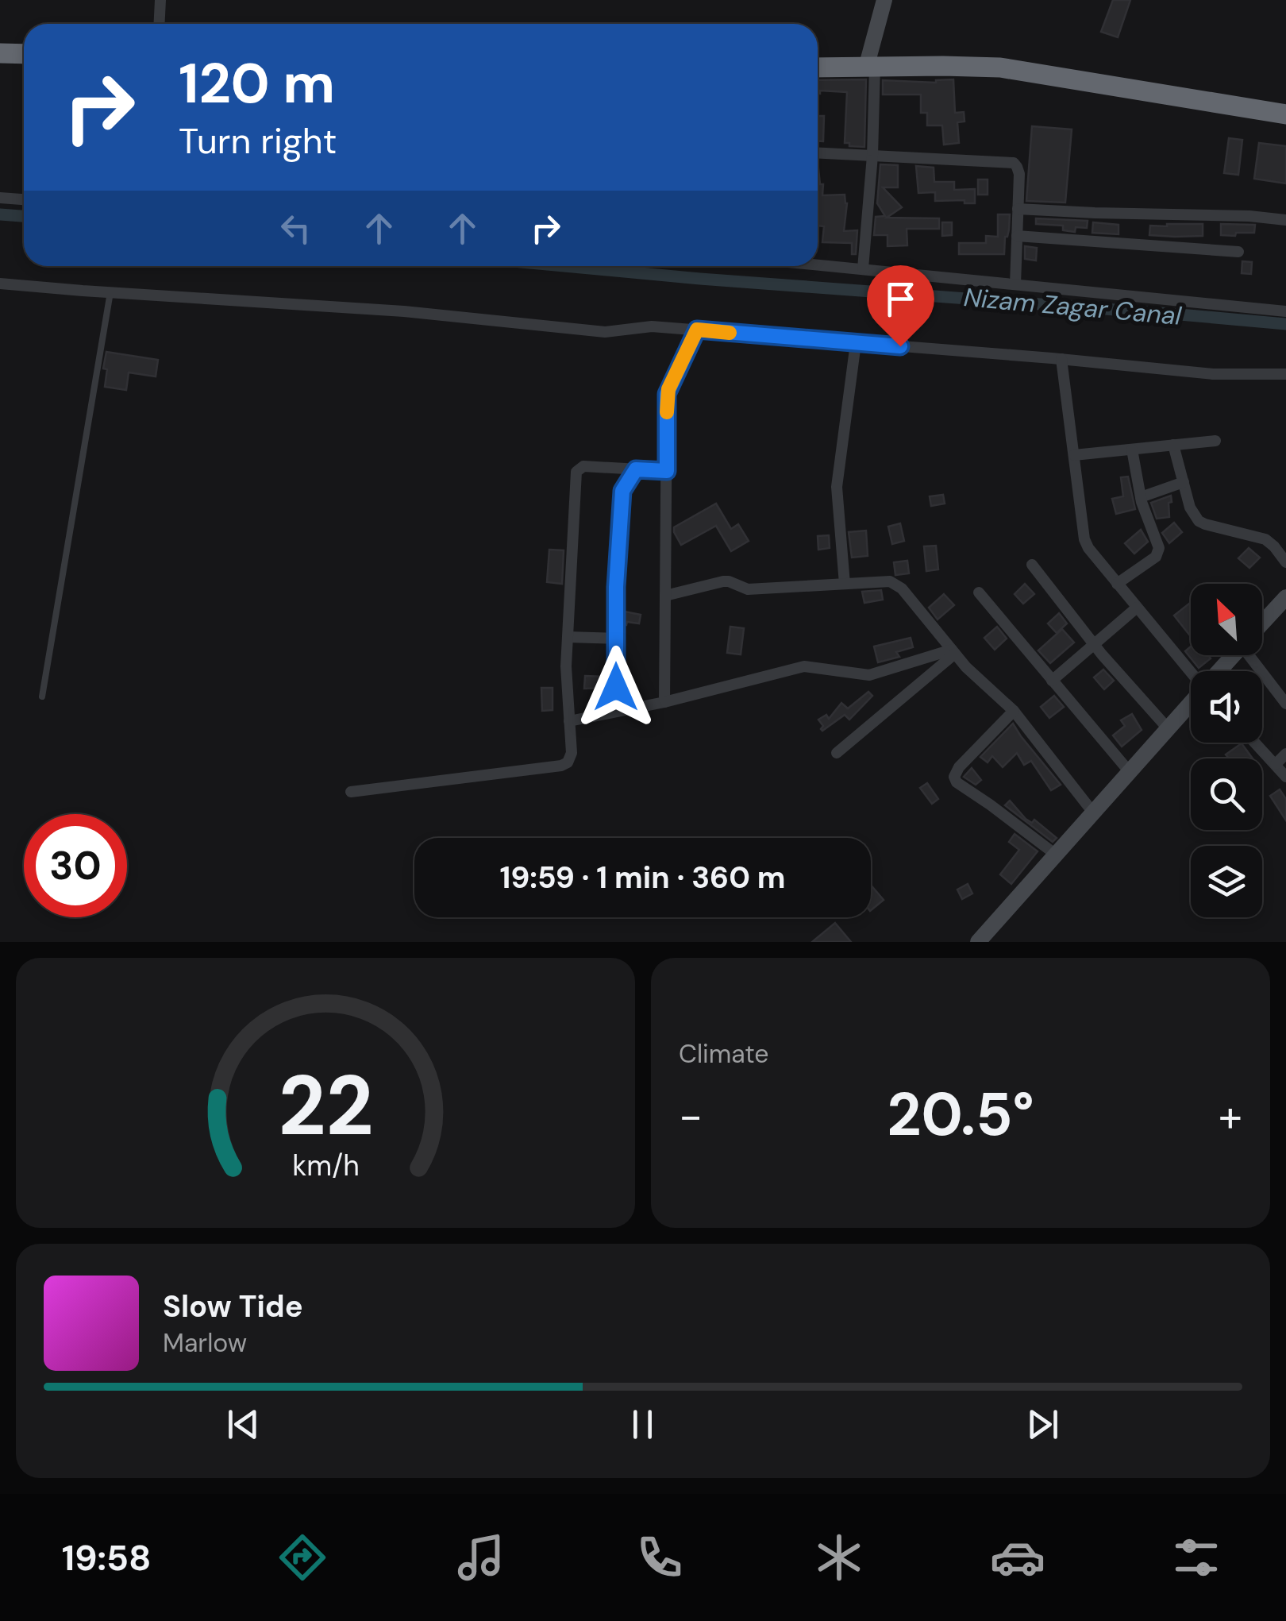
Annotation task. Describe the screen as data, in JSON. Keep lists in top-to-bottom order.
{
  "water": ["Nizam Zagar Canal"],
  "north": "top left",
  "page": {
    "turn": ["120 m", "Turn right"],
    "limit": "30",
    "trip": "19:59 · 1 min · 360 m",
    "tile": "Climate",
    "heat": ["−", "20.5°", "+"],
    "song": ["Slow Tide", "Marlow"],
    "tabs": "19:58",
    "gauge": ["22", "km/h"]
  }
}
